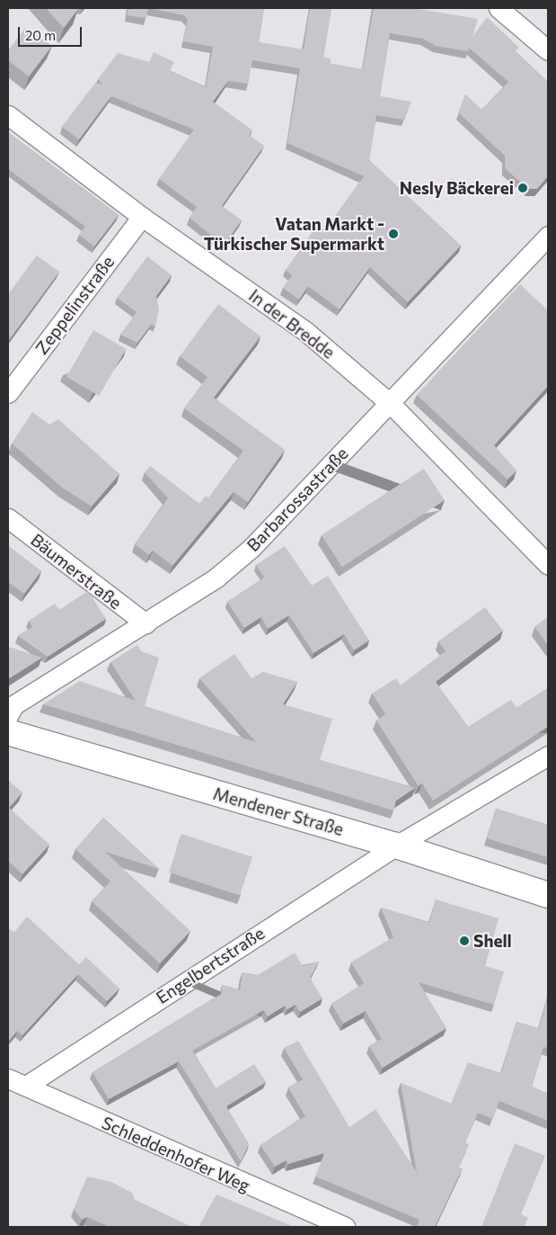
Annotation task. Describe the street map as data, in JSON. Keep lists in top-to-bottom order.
{
  "streets": {
    "main road": ["Mendener Straße"],
    "street": [
      "Zeppelinstraße",
      "In der Bredde",
      "Barbarossastraße",
      "Bäumerstraße",
      "Engelbertstraße",
      "Schleddenhofer Weg"
    ]
  },
  "crossings": [
    ["Zeppelinstraße", "In der Bredde"],
    ["In der Bredde", "Barbarossastraße"],
    ["Barbarossastraße", "Bäumerstraße"],
    ["Mendener Straße", "Engelbertstraße"],
    ["Engelbertstraße", "Schleddenhofer Weg"]
  ],
  "places": ["Nesly Bäckerei", "Vatan Markt - Türkischer Supermarkt", "Shell"],
  "scale_bar": "20 m"
}
